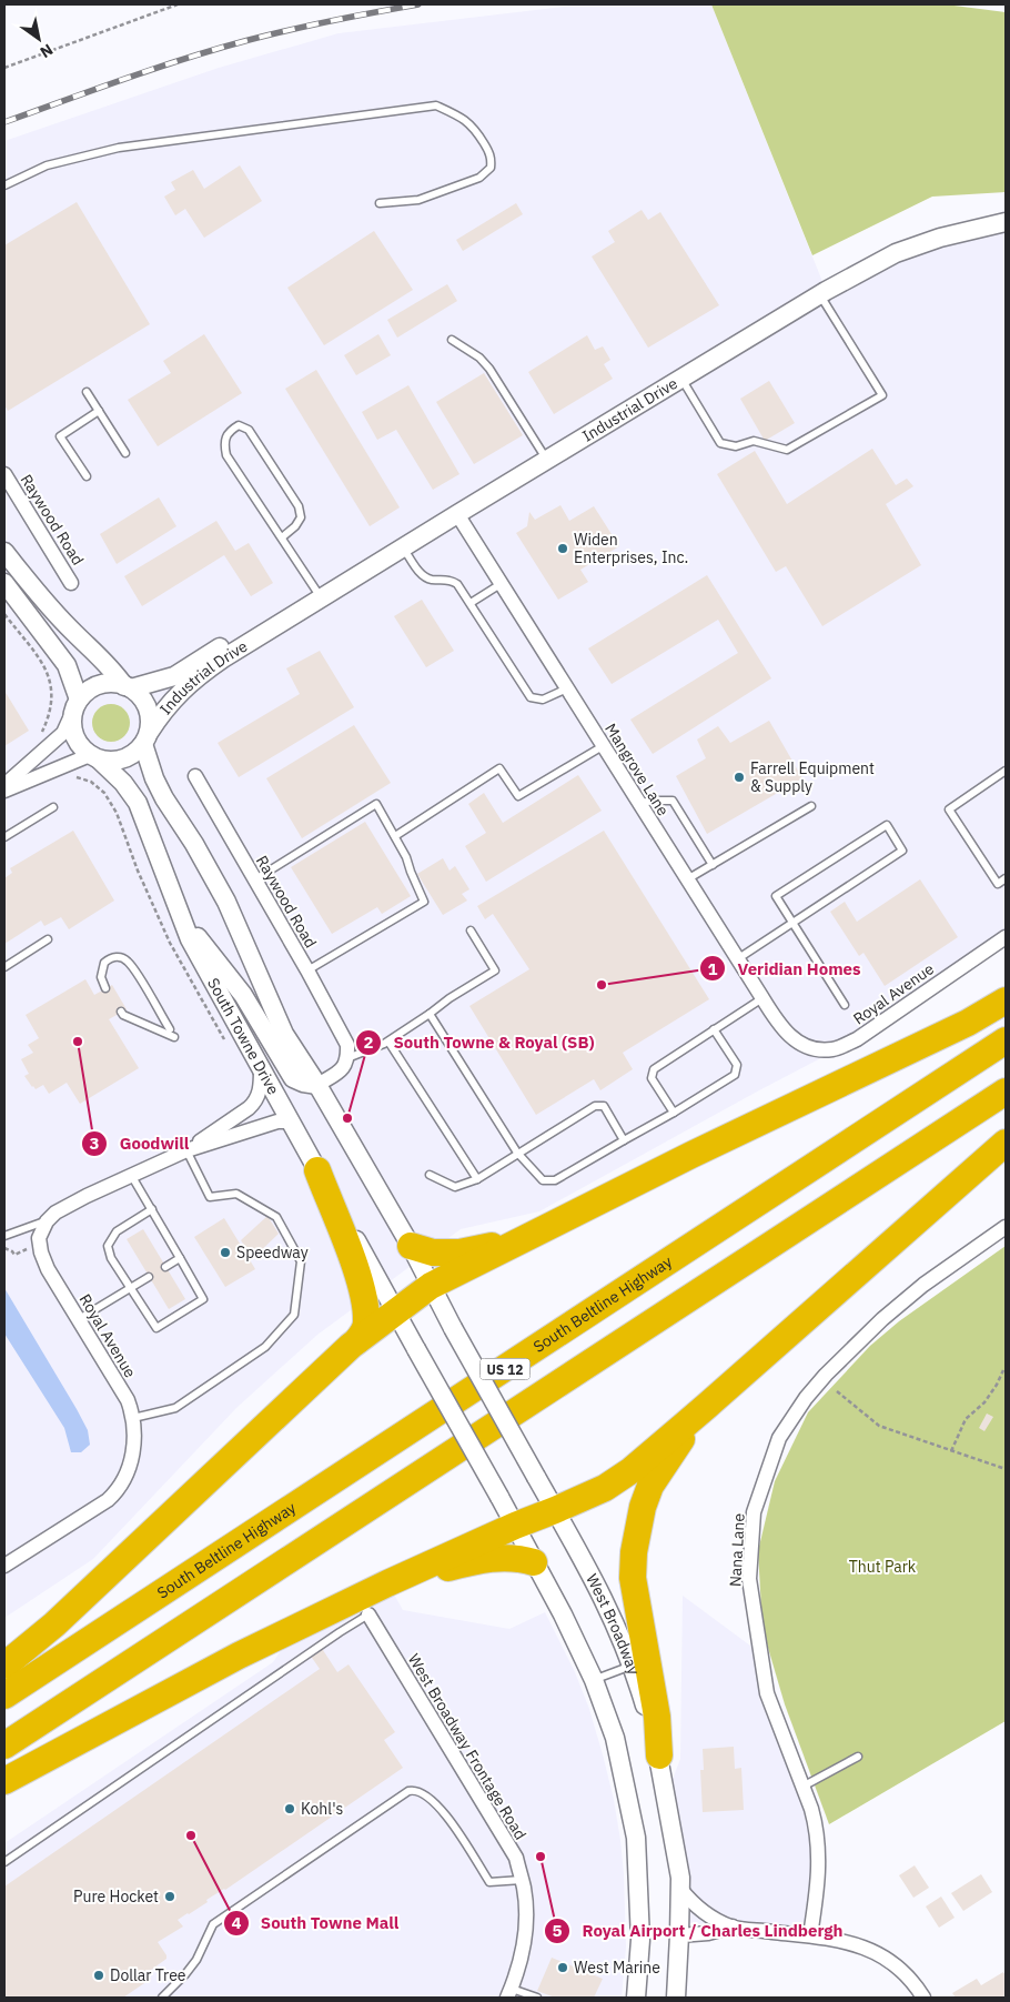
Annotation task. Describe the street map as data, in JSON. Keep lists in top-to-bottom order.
{
  "streets": {
    "highway": ["South Beltline Highway", "US 12"],
    "street": [
      "Industrial Drive",
      "Raywood Road",
      "Mangrove Lane",
      "Royal Avenue",
      "South Towne Drive",
      "Nana Lane",
      "West Broadway",
      "West Broadway Frontage Road"
    ]
  },
  "crossings": [
    ["Industrial Drive", "Mangrove Lane"],
    ["Industrial Drive", "South Towne Drive"],
    ["Mangrove Lane", "Royal Avenue"]
  ],
  "parks": ["Thut Park"],
  "places": [
    "Widen Enterprises, Inc.",
    "Farrell Equipment & Supply",
    "Veridian Homes",
    "Goodwill",
    "South Towne & Royal (SB)",
    "Speedway",
    "Kohl's",
    "South Towne Mall",
    "Royal Airport / Charles Lindbergh",
    "Pure Hocket",
    "West Marine",
    "Dollar Tree"
  ],
  "north": "bottom right"
}
